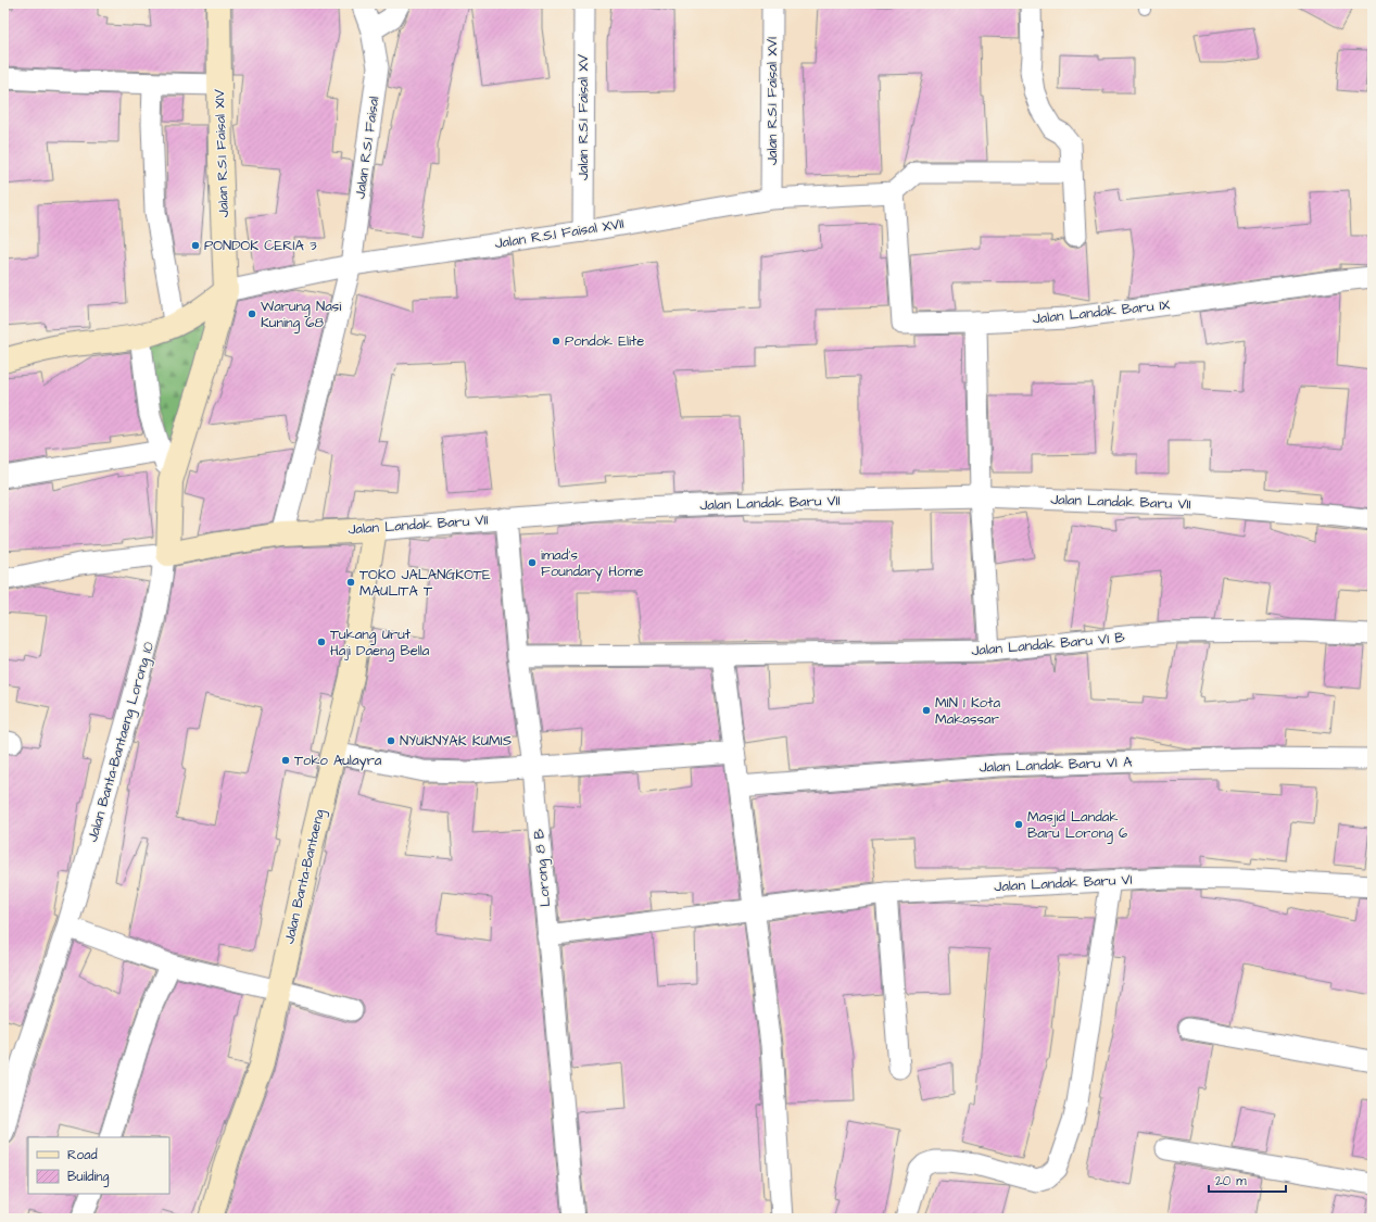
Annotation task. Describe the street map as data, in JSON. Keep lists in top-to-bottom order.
{
  "streets": {
    "street": [
      "Jalan R.S.I Faisal XVI",
      "Jalan R.S.I Faisal XV",
      "Jalan R.S.I Faisal",
      "Jalan R.S.I Faisal XIV",
      "Jalan R.S.I Faisal XVII",
      "Jalan Landak Baru IX",
      "Jalan Landak Baru VII",
      "Jalan Landak Baru VI B",
      "Jalan Banta-Bantaeng Lorong 10",
      "Jalan Landak Baru VI A",
      "Lorong 8 B",
      "Jalan Banta-Bantaeng",
      "Jalan Landak Baru VI"
    ]
  },
  "crossings": [
    ["Jalan R.S.I Faisal XVI", "Jalan R.S.I Faisal XVII"],
    ["Jalan R.S.I Faisal XV", "Jalan R.S.I Faisal XVII"],
    ["Jalan R.S.I Faisal", "Jalan R.S.I Faisal XVII"],
    ["Jalan R.S.I Faisal", "Jalan Landak Baru VII"],
    ["Jalan R.S.I Faisal XIV", "Jalan R.S.I Faisal XVII"],
    ["Jalan R.S.I Faisal XIV", "Jalan Landak Baru VII"],
    ["Jalan R.S.I Faisal XIV", "Jalan Banta-Bantaeng Lorong 10"],
    ["Jalan R.S.I Faisal XVII", "Jalan Landak Baru IX"],
    ["Jalan Landak Baru VII", "Jalan Banta-Bantaeng Lorong 10"],
    ["Jalan Landak Baru VII", "Lorong 8 B"],
    ["Jalan Landak Baru VII", "Jalan Banta-Bantaeng"],
    ["Jalan Landak Baru VI B", "Lorong 8 B"],
    ["Lorong 8 B", "Jalan Landak Baru VI"]
  ],
  "places": [
    "PONDOK CERIA 3",
    "Warung Nasi Kuning 68",
    "Pondok Elite",
    "imad's Foundary Home",
    "TOKO JALANGKOTE MAULITA T",
    "Tukang Urut Haji Daeng Bella",
    "MIN 1 Kota Makassar",
    "NYUKNYAK KUMIS",
    "Toko Aulayra",
    "Masjid Landak Baru Lorong 6"
  ],
  "legend": ["Road", "Building"],
  "scale_bar": "20 m"
}
